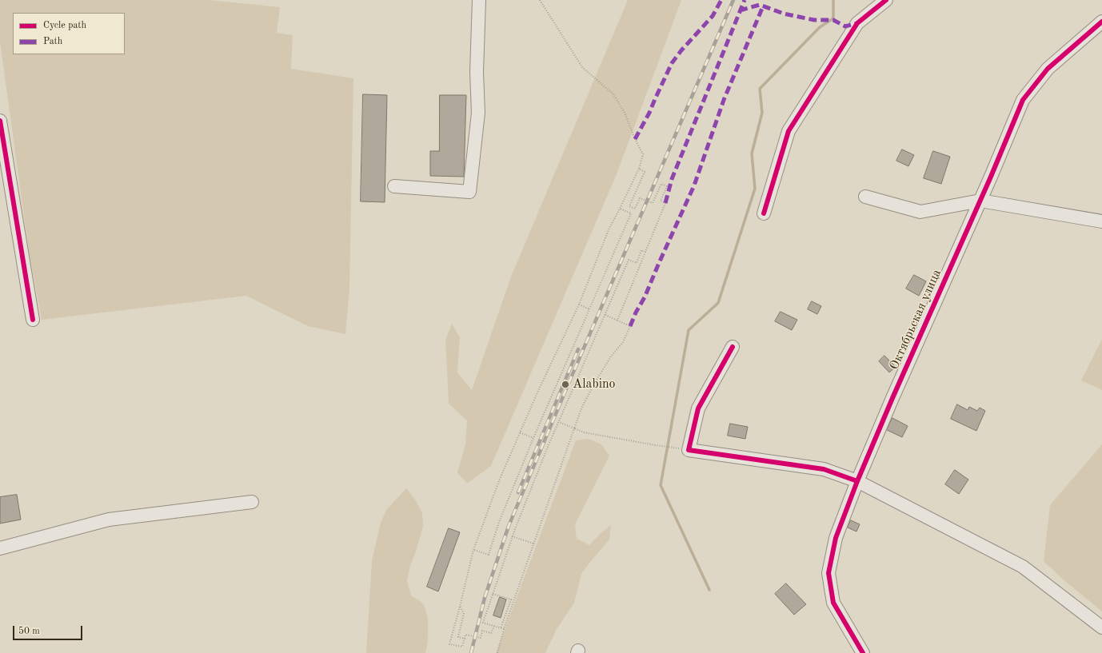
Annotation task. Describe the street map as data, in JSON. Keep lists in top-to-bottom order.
{
  "streets": {
    "street": ["Октябрьская улица"]
  },
  "places": ["Alabino"],
  "legend": ["Cycle path", "Path"],
  "scale_bar": "50 m"
}
